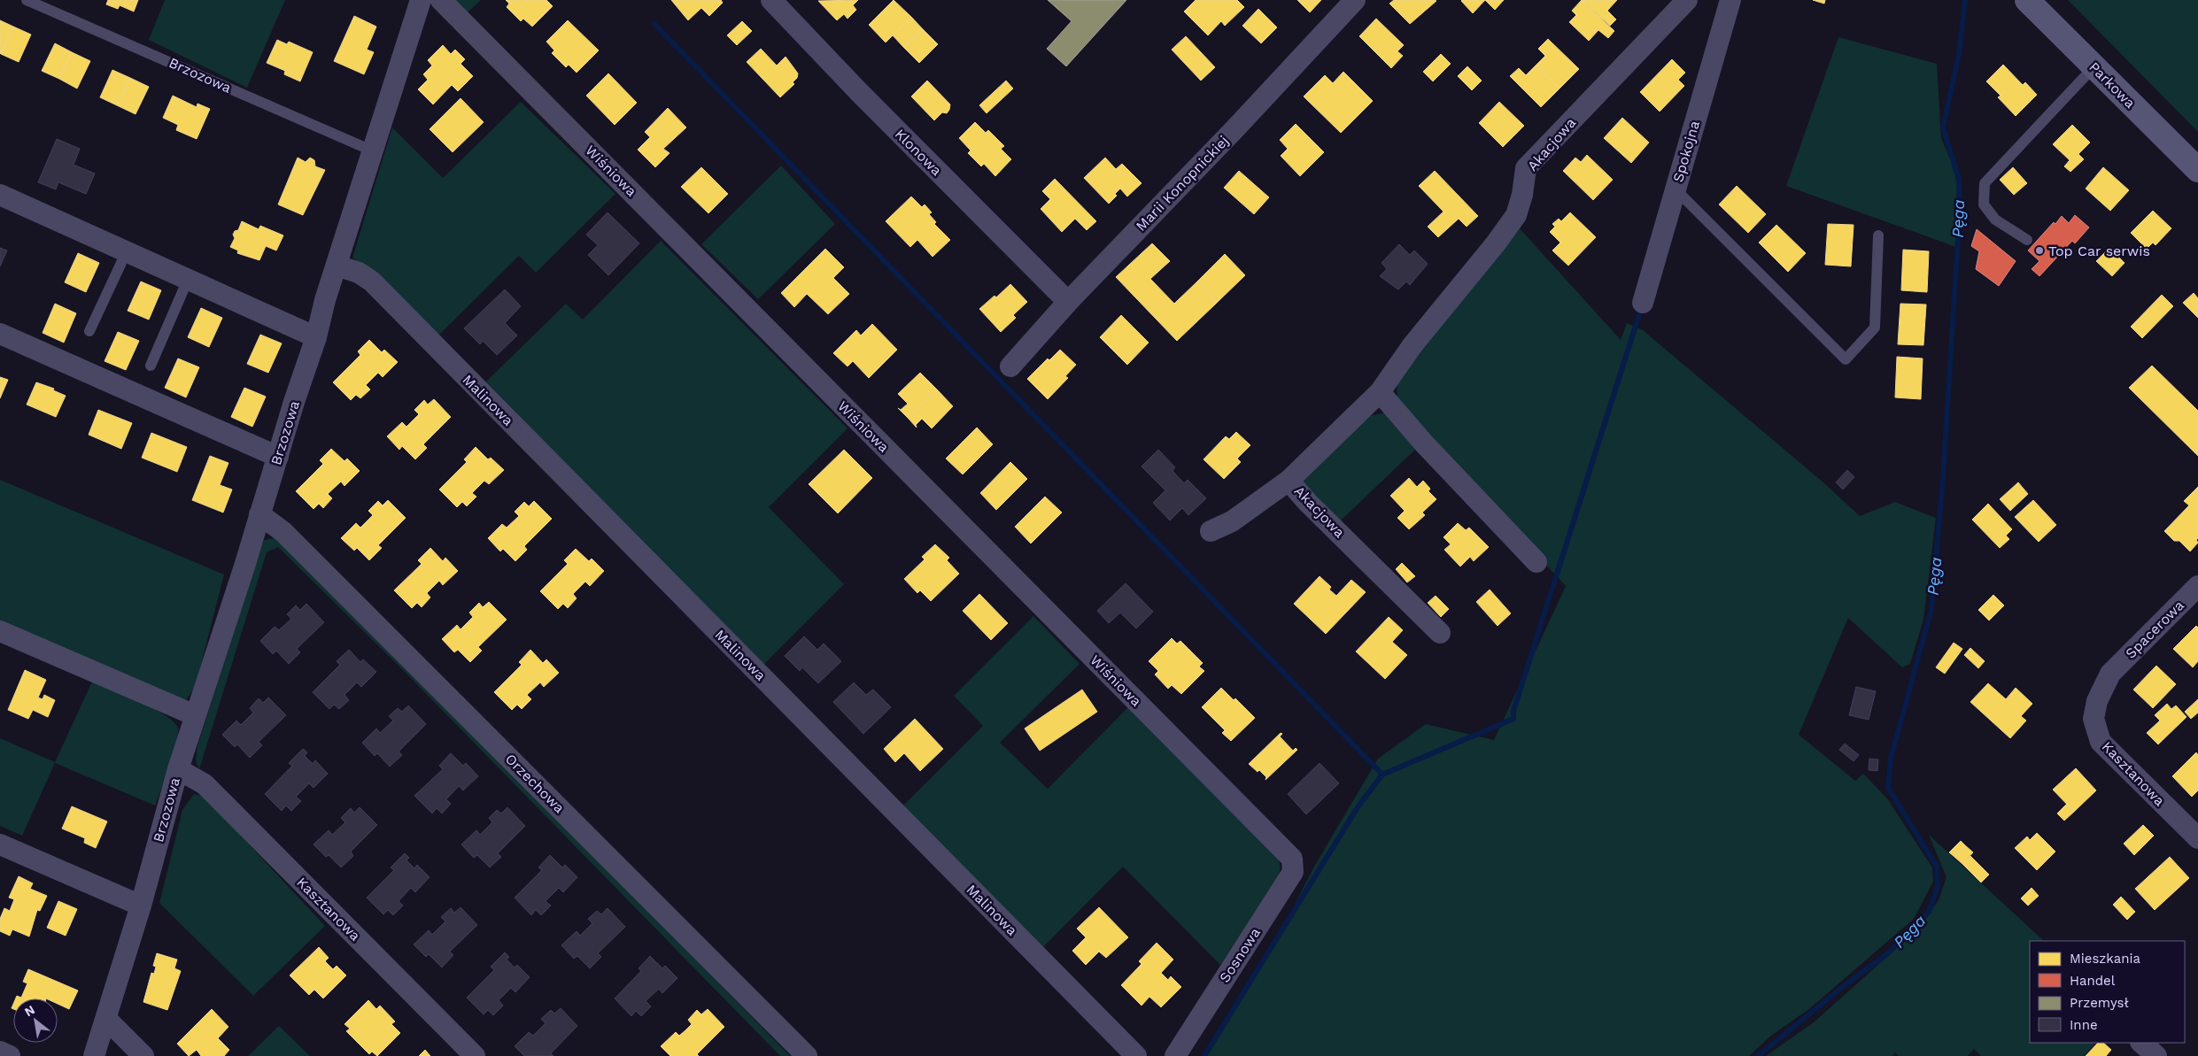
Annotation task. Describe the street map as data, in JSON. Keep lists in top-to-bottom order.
{
  "streets": {
    "street": [
      "Brzozowa",
      "Parkowa",
      "Akacjowa",
      "Spokojna",
      "Klonowa",
      "Wiśniowa",
      "Marii Konopnickiej",
      "Malinowa",
      "Spacerowa",
      "Kasztanowa",
      "Orzechowa",
      "Sosnowa"
    ]
  },
  "crossings": [
    ["Brzozowa", "Malinowa"],
    ["Brzozowa", "Kasztanowa"],
    ["Brzozowa", "Orzechowa"],
    ["Klonowa", "Marii Konopnickiej"],
    ["Wiśniowa", "Sosnowa"],
    ["Spacerowa", "Kasztanowa"]
  ],
  "water": ["Pęga"],
  "places": ["Top Car serwis"],
  "legend": [
    "Mieszkania",
    "Handel",
    "Przemysł",
    "Inne"
  ],
  "north": "top left"
}
